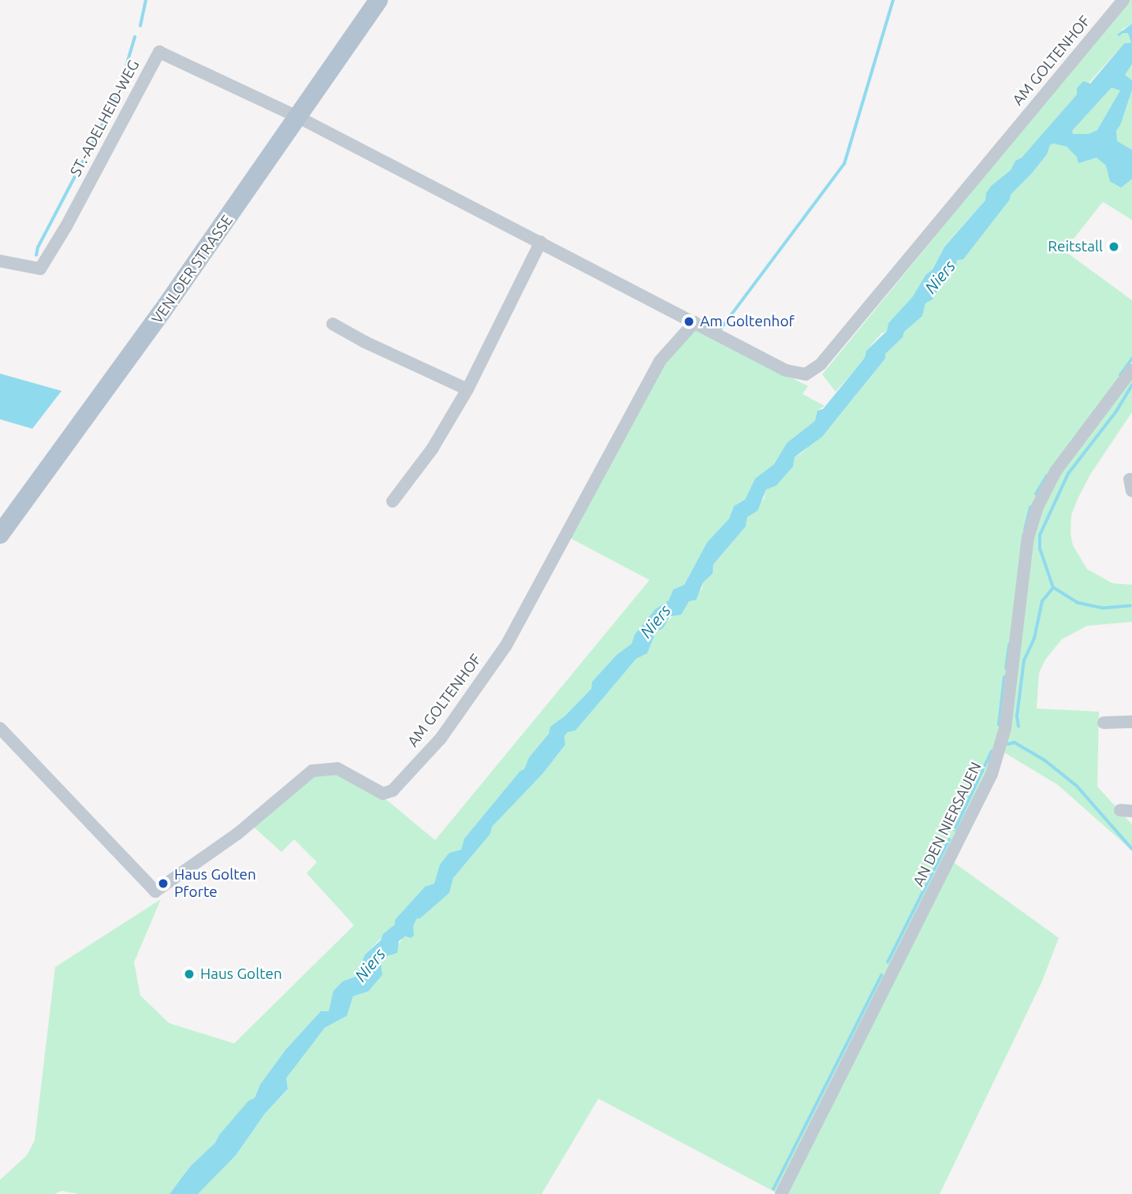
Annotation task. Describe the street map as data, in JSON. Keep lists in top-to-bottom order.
{
  "streets": {
    "main road": ["VENLOER STRASSE"],
    "street": ["AM GOLTENHOF", "ST.-ADELHEID-WEG", "AN DEN NIERSAUEN"]
  },
  "crossings": [
    ["AM GOLTENHOF", "ST.-ADELHEID-WEG"],
    ["AM GOLTENHOF", "VENLOER STRASSE"],
    ["ST.-ADELHEID-WEG", "VENLOER STRASSE"]
  ],
  "water": ["Niers"],
  "places": [
    "Reitstall",
    "Am Goltenhof",
    "Haus Golten Pforte",
    "Haus Golten"
  ]
}
